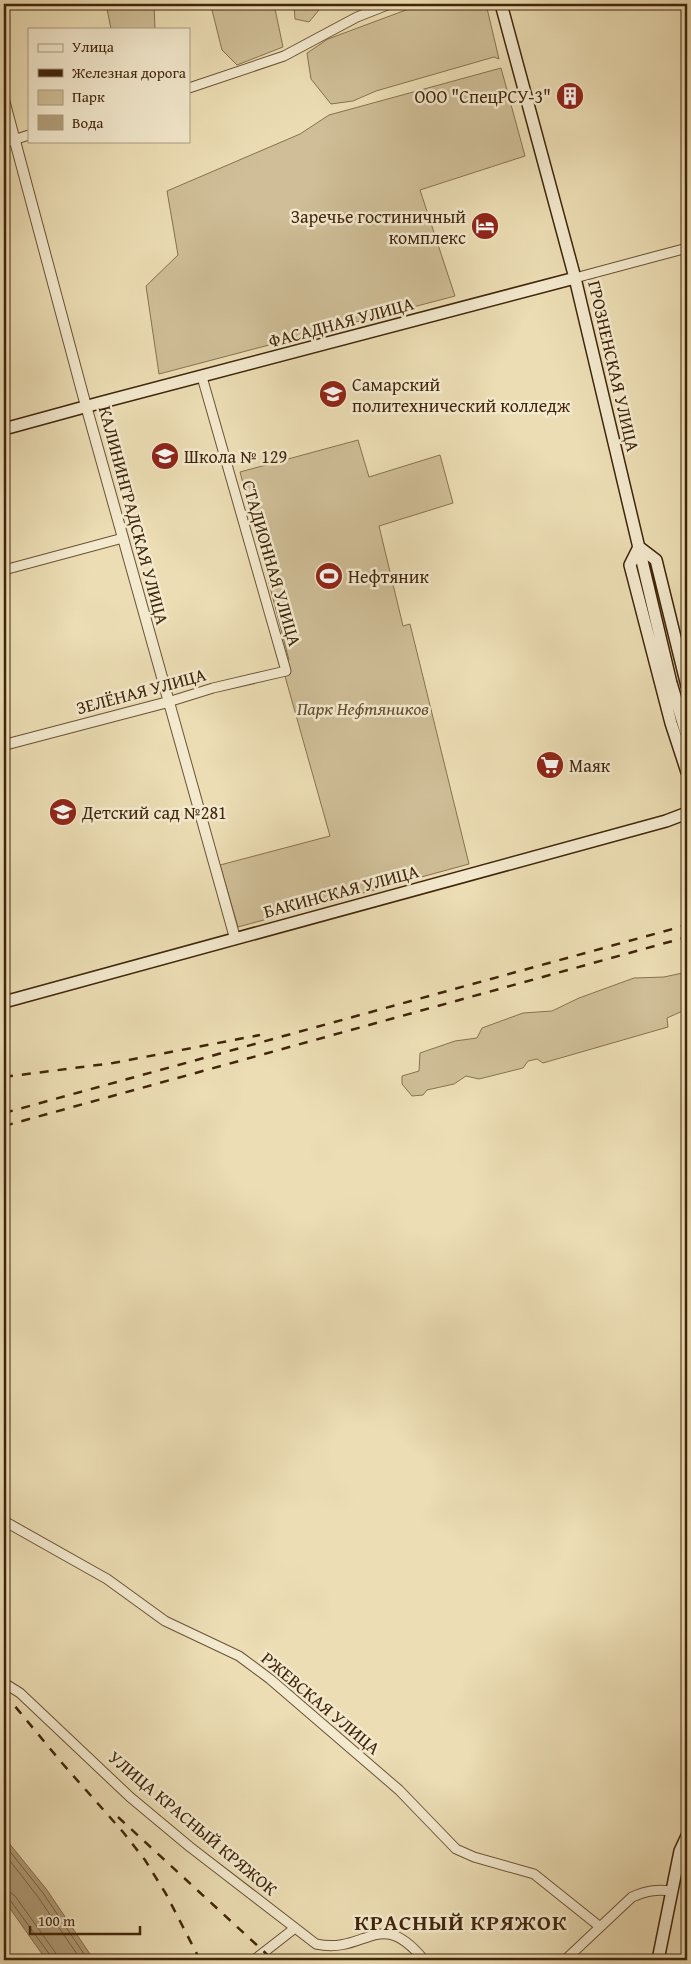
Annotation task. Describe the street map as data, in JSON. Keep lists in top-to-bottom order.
{
  "streets": {
    "main road": ["ФАСАДНАЯ УЛИЦА", "ГРОЗНЕНСКАЯ УЛИЦА", "БАКИНСКАЯ УЛИЦА"],
    "street": [
      "КАЛИНИНГРАДСКАЯ УЛИЦА",
      "СТАДИОННАЯ УЛИЦА",
      "ЗЕЛЁНАЯ УЛИЦА",
      "РЖЕВСКАЯ УЛИЦА",
      "УЛИЦА КРАСНЫЙ КРЯЖОК"
    ]
  },
  "crossings": [
    ["ФАСАДНАЯ УЛИЦА", "ГРОЗНЕНСКАЯ УЛИЦА"],
    ["ФАСАДНАЯ УЛИЦА", "КАЛИНИНГРАДСКАЯ УЛИЦА"],
    ["ФАСАДНАЯ УЛИЦА", "СТАДИОННАЯ УЛИЦА"],
    ["КАЛИНИНГРАДСКАЯ УЛИЦА", "ЗЕЛЁНАЯ УЛИЦА"],
    ["КАЛИНИНГРАДСКАЯ УЛИЦА", "БАКИНСКАЯ УЛИЦА"],
    ["СТАДИОННАЯ УЛИЦА", "ЗЕЛЁНАЯ УЛИЦА"]
  ],
  "districts": ["КРАСНЫЙ КРЯЖОК"],
  "parks": ["Парк Нефтяников"],
  "places": {
    "building": ["ООО \"СпецРСУ-3\""],
    "hotel": ["Заречье гостиничный комплекс"],
    "school or university": ["Самарский политехнический колледж", "Школа № 129", "Детский сад №281"],
    "sports": ["Нефтяник"],
    "supermarket": ["Маяк"]
  },
  "legend": [
    "Улица",
    "Железная дорога",
    "Парк",
    "Вода"
  ],
  "scale_bar": "100 m"
}
